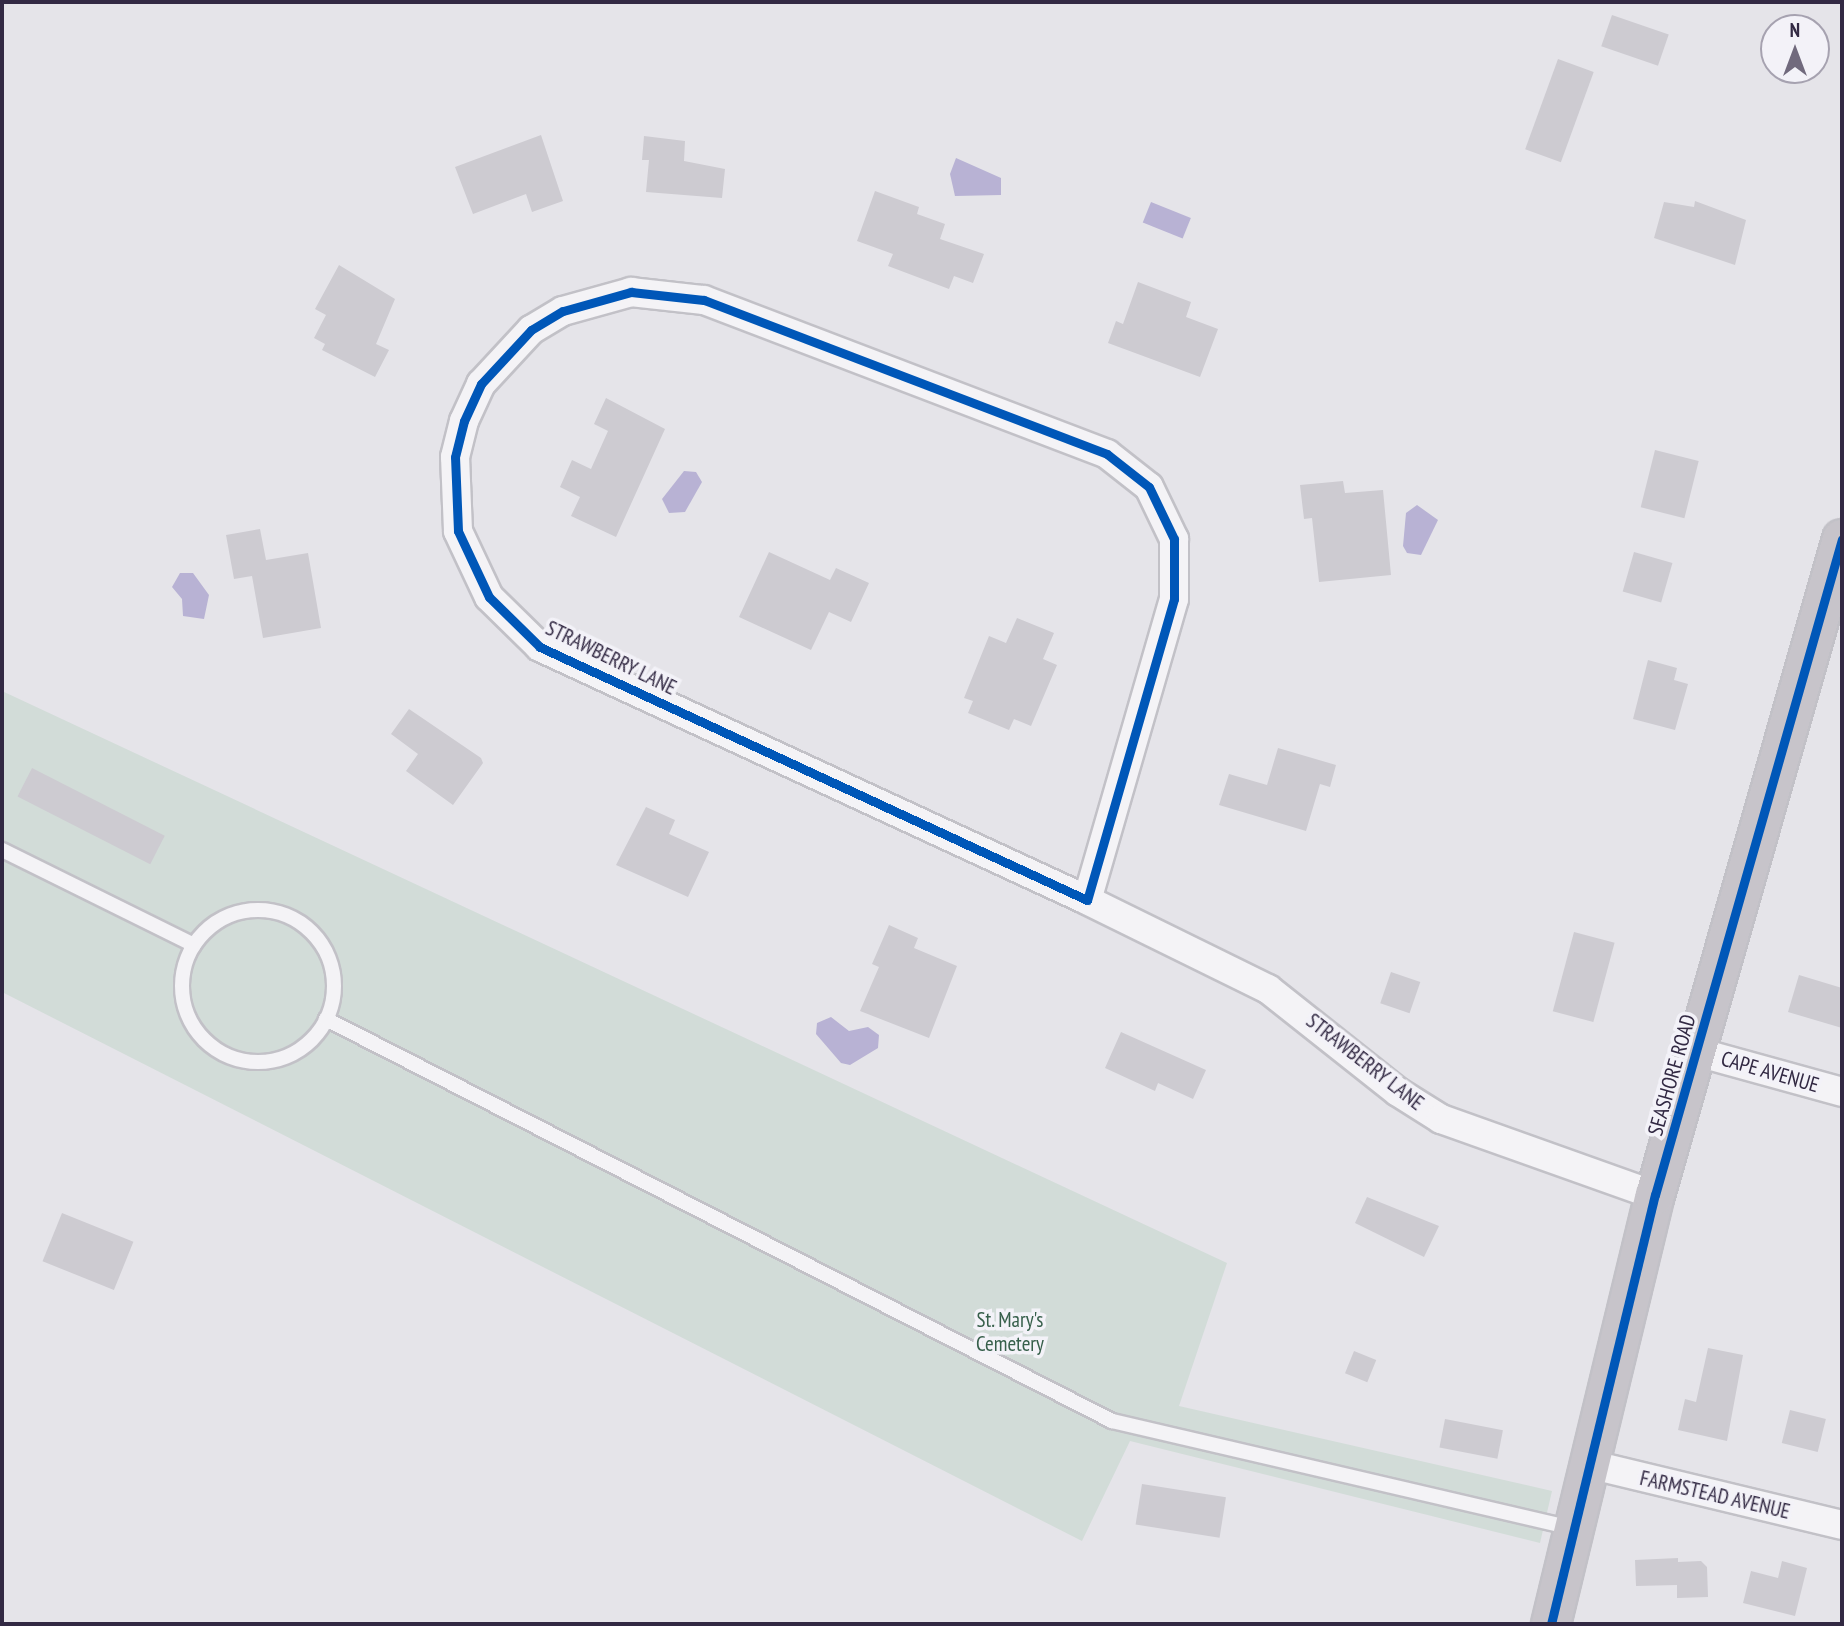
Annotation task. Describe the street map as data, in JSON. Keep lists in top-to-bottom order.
{
  "streets": {
    "main road": ["SEASHORE ROAD"],
    "street": ["STRAWBERRY LANE", "CAPE AVENUE", "FARMSTEAD AVENUE"]
  },
  "crossings": [
    ["STRAWBERRY LANE", "SEASHORE ROAD"],
    ["CAPE AVENUE", "SEASHORE ROAD"],
    ["SEASHORE ROAD", "FARMSTEAD AVENUE"]
  ],
  "parks": ["St. Mary's Cemetery"],
  "north": "top"
}
